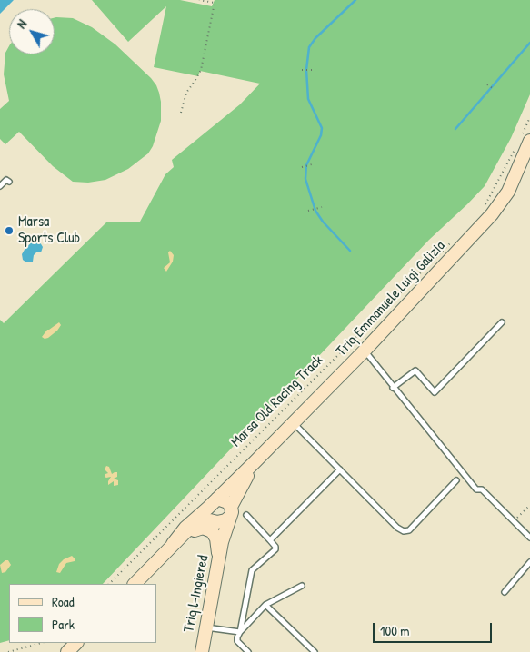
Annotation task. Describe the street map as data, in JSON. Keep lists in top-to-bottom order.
{
  "streets": {
    "main road": ["Triq Emmanuele Luigi Galizia", "Triq l-Ingiered"],
    "path": ["Marsa Old Racing Track"]
  },
  "crossings": [
    ["Triq Emmanuele Luigi Galizia", "Triq l-Ingiered"]
  ],
  "places": ["Marsa Sports Club"],
  "legend": ["Road", "Park"],
  "scale_bar": "100 m",
  "north": "top left"
}
